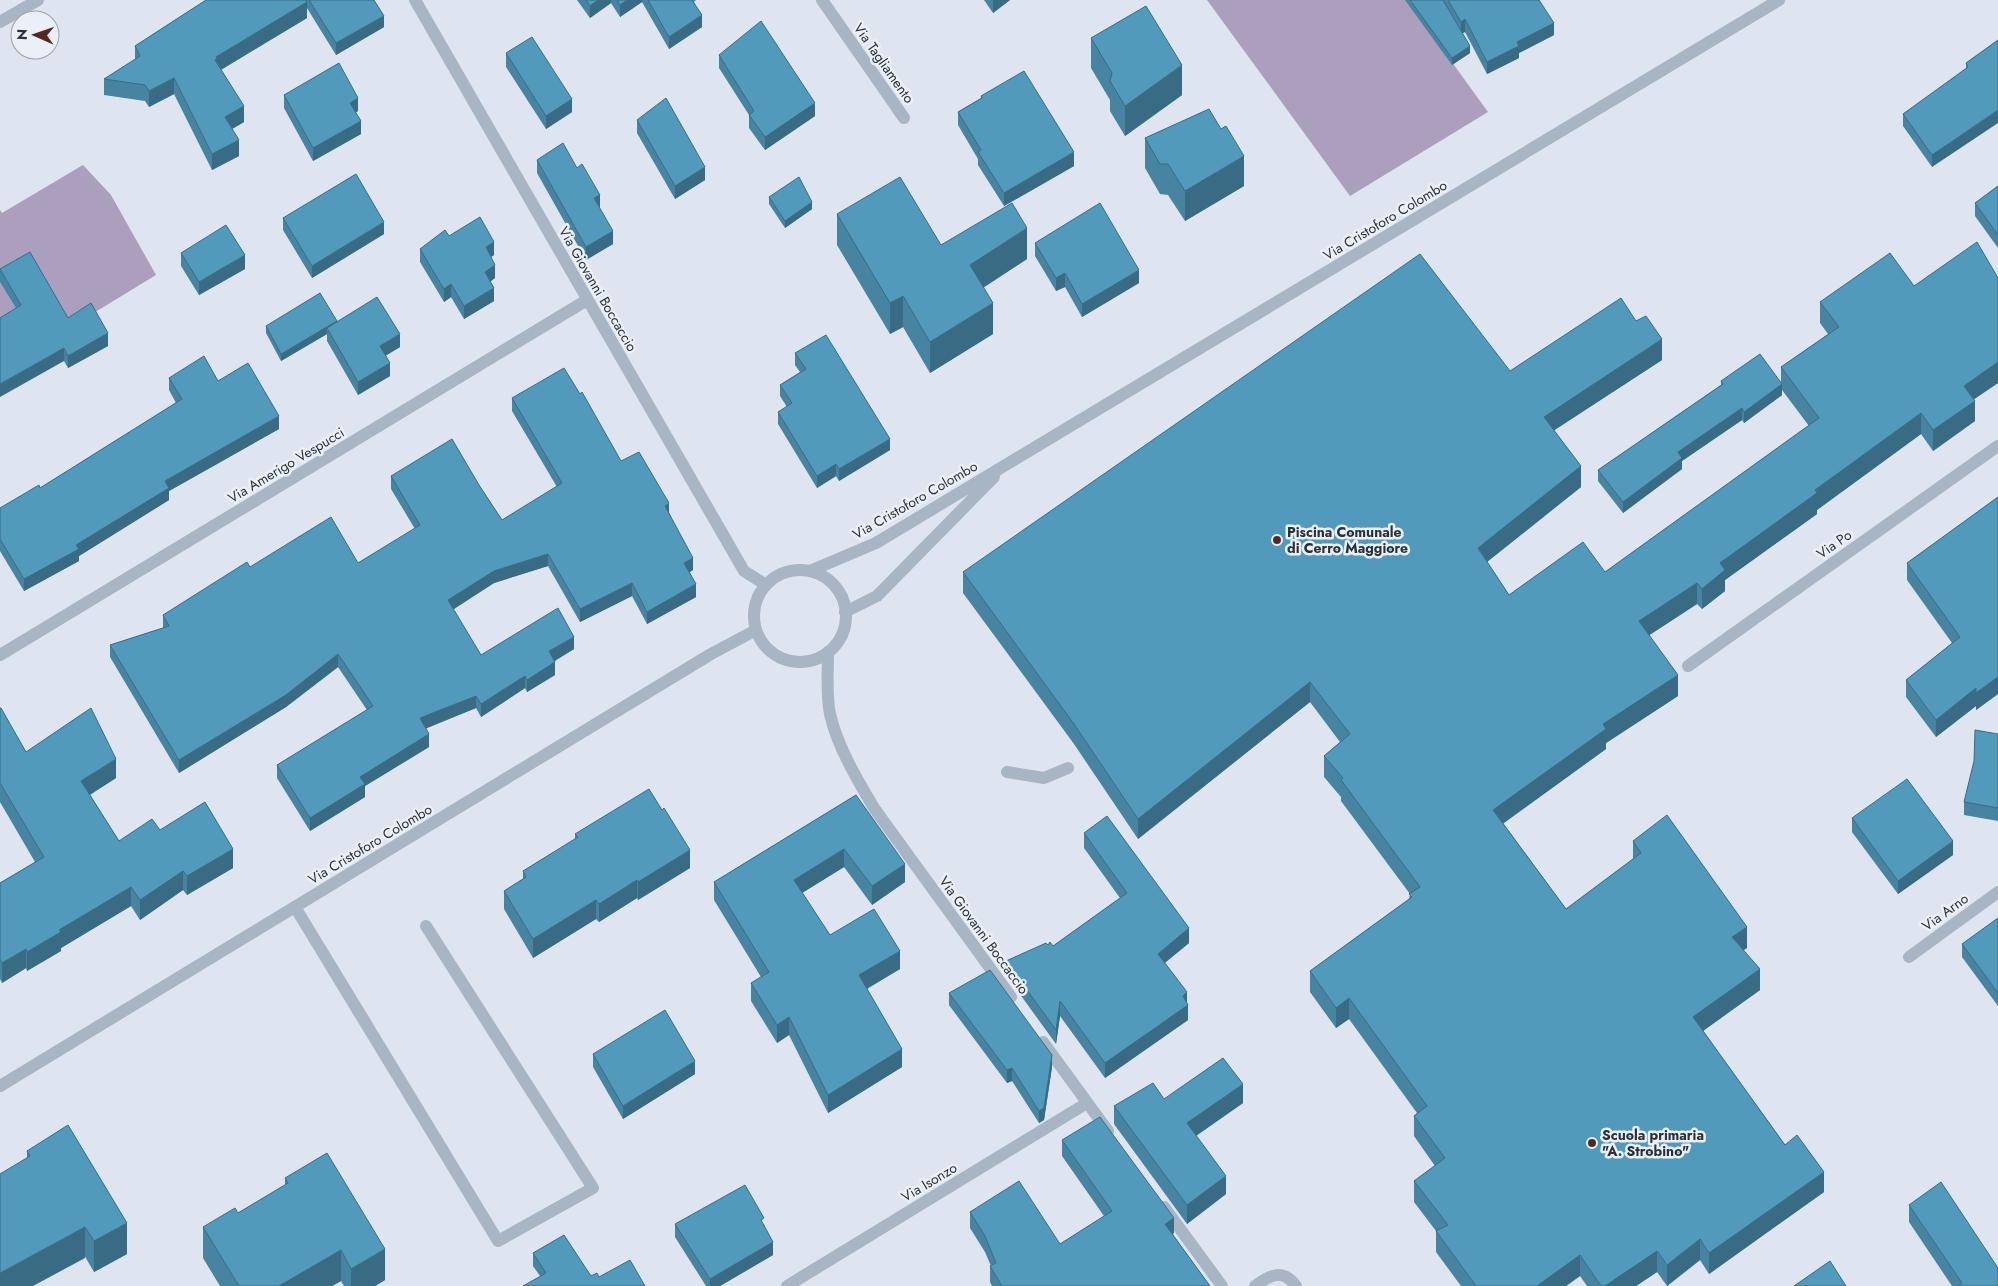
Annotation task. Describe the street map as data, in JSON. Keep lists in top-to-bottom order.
{
  "streets": {
    "street": [
      "Via Tagliamento",
      "Via Cristoforo Colombo",
      "Via Giovanni Boccaccio",
      "Via Amerigo Vespucci",
      "Via Po",
      "Via Arno",
      "Via Isonzo"
    ]
  },
  "crossings": [
    ["Via Cristoforo Colombo", "Via Giovanni Boccaccio"],
    ["Via Giovanni Boccaccio", "Via Amerigo Vespucci"]
  ],
  "places": ["Piscina Comunale di Cerro Maggiore", "Scuola primaria \"A. Strobino\""],
  "north": "left"
}
